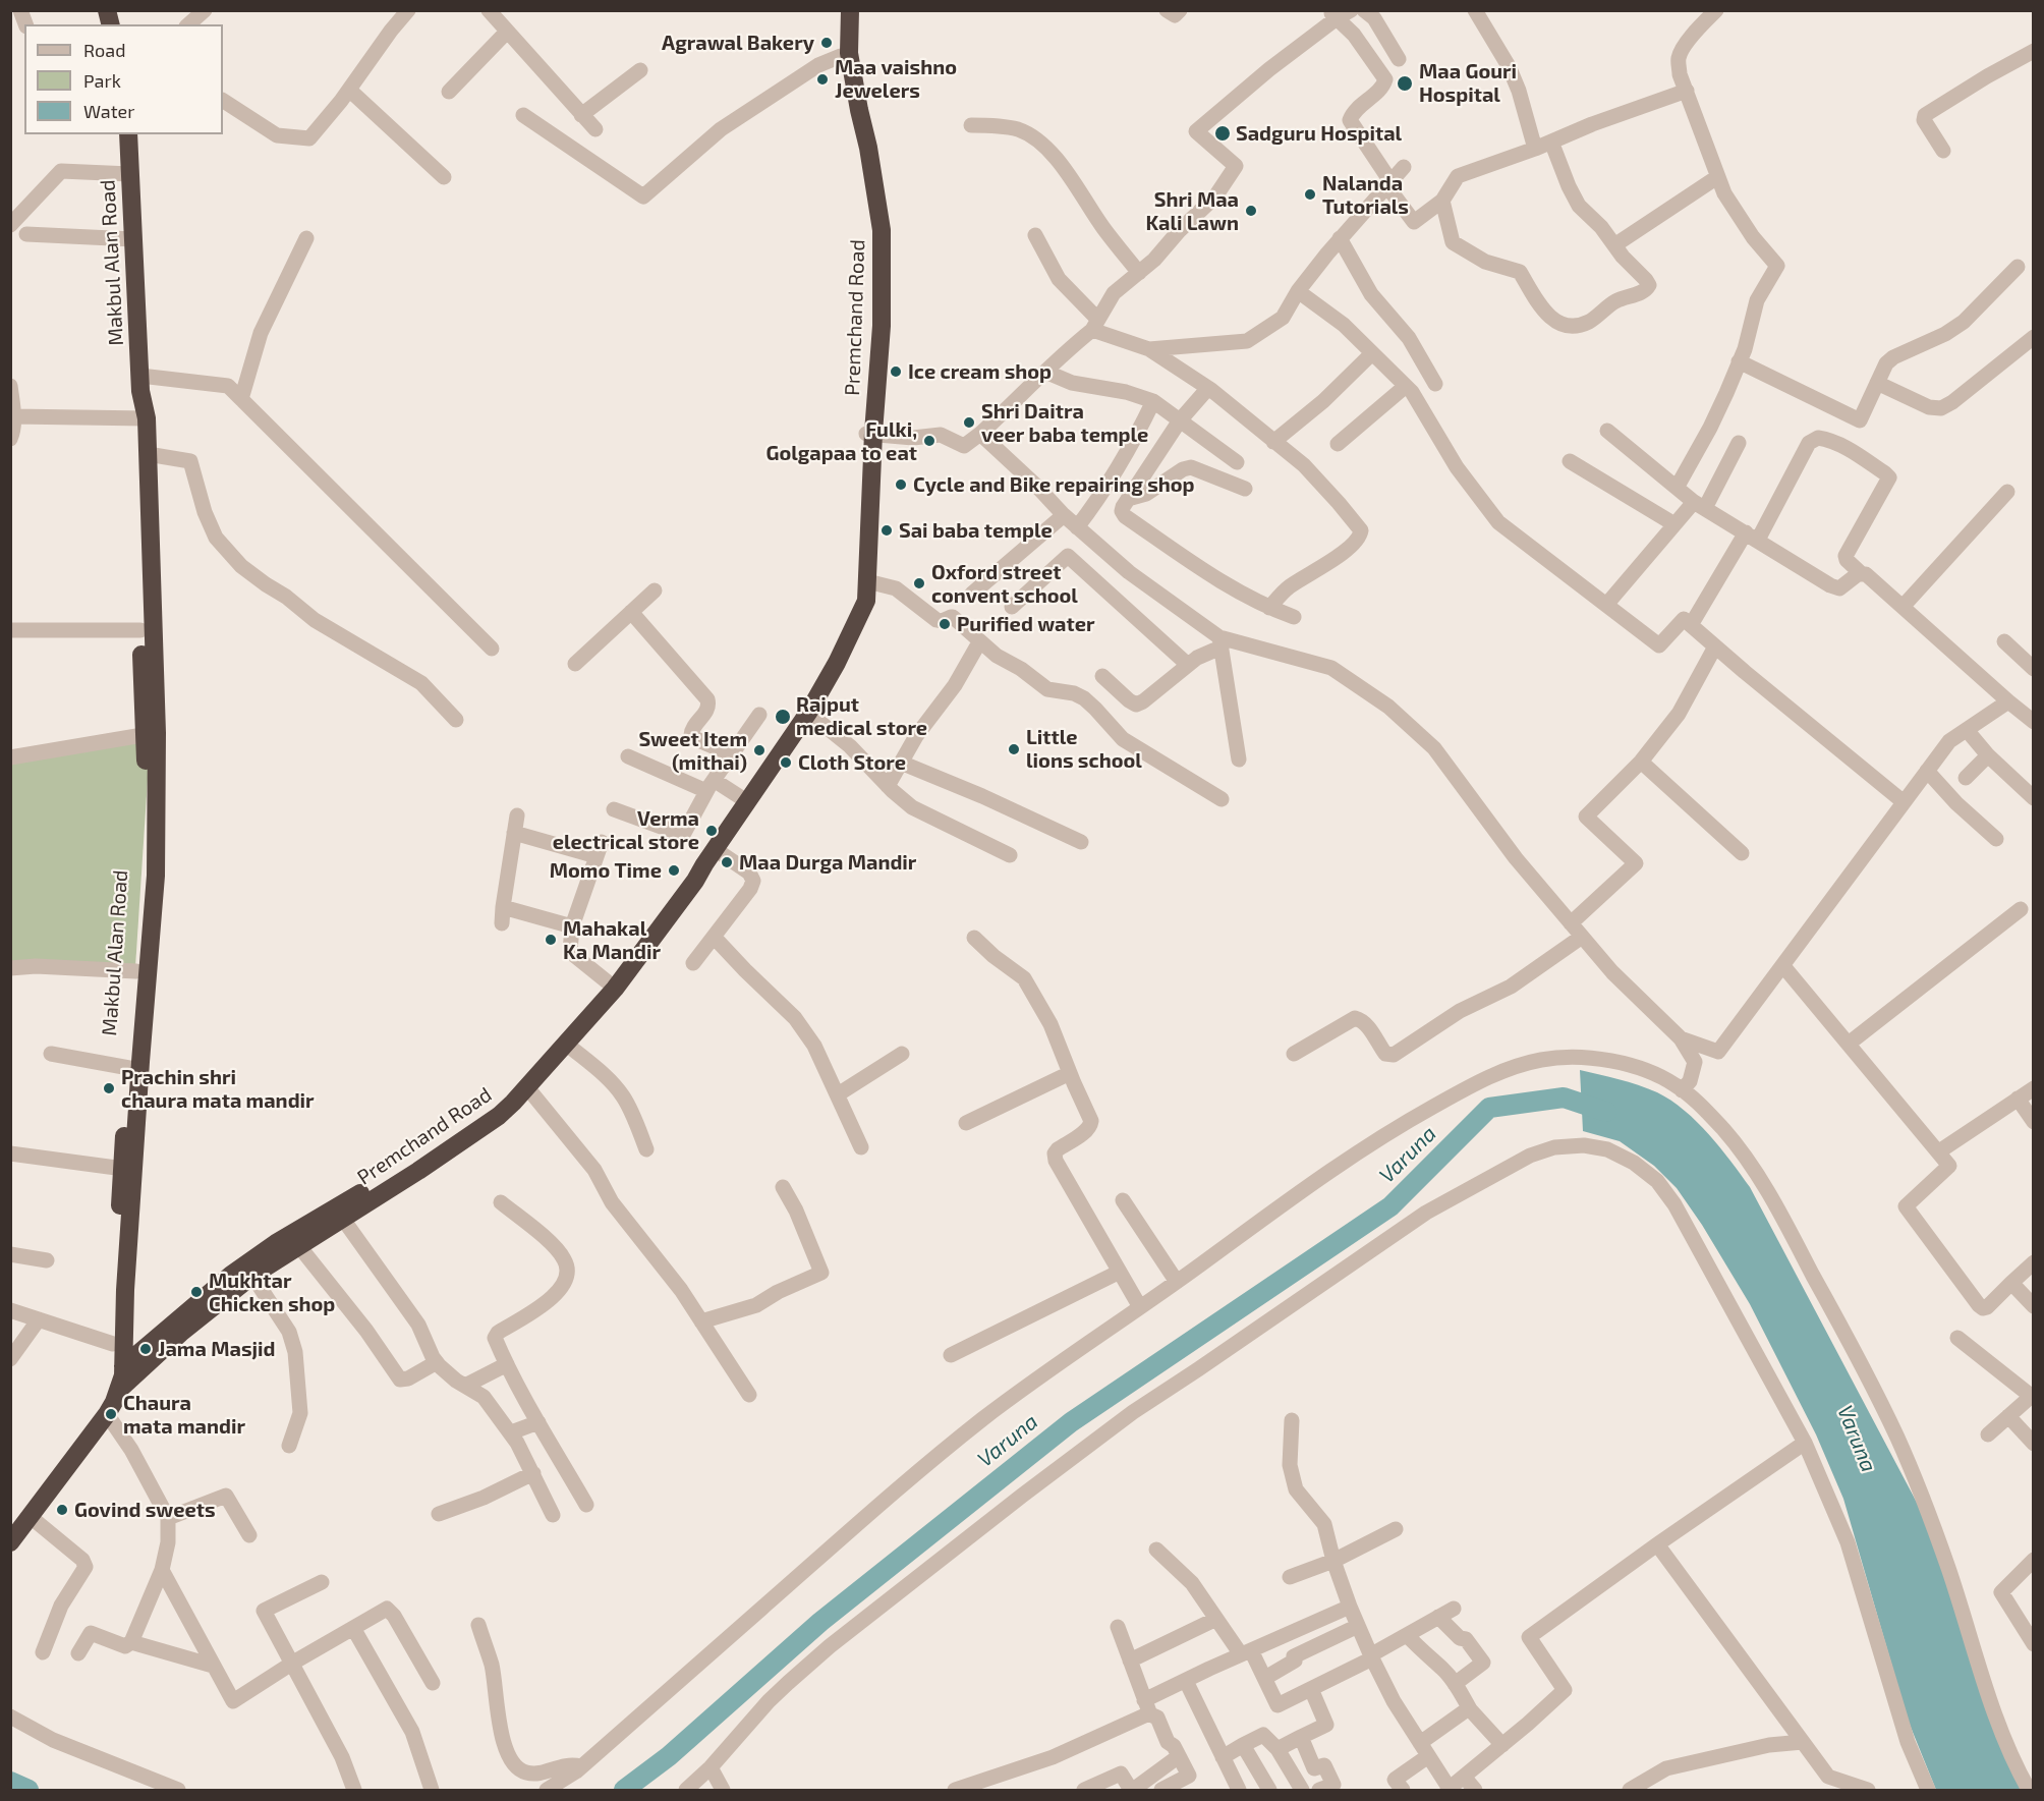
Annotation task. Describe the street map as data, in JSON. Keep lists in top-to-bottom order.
{
  "streets": {
    "highway": ["Makbul Alan Road", "Premchand Road"]
  },
  "crossings": [
    ["Makbul Alan Road", "Premchand Road"]
  ],
  "water": ["Varuna"],
  "places": [
    "Agrawal Bakery",
    "Maa vaishno Jewelers",
    "Maa Gouri Hospital",
    "Sadguru Hospital",
    "Nalanda Tutorials",
    "Shri Maa Kali Lawn",
    "Ice cream shop",
    "Shri Daitra veer baba temple",
    "Fulki, Golgapaa to eat",
    "Cycle and Bike repairing shop",
    "Sai baba temple",
    "Oxford street convent school",
    "Purified water",
    "Rajput medical store",
    "Little lions school",
    "Sweet Item (mithai)",
    "Cloth Store",
    "Verma electrical store",
    "Maa Durga Mandir",
    "Momo Time",
    "Mahakal Ka Mandir",
    "Prachin shri chaura mata mandir",
    "Mukhtar Chicken shop",
    "Jama Masjid",
    "Chaura mata mandir",
    "Govind sweets"
  ],
  "legend": ["Road", "Park", "Water"]
}
